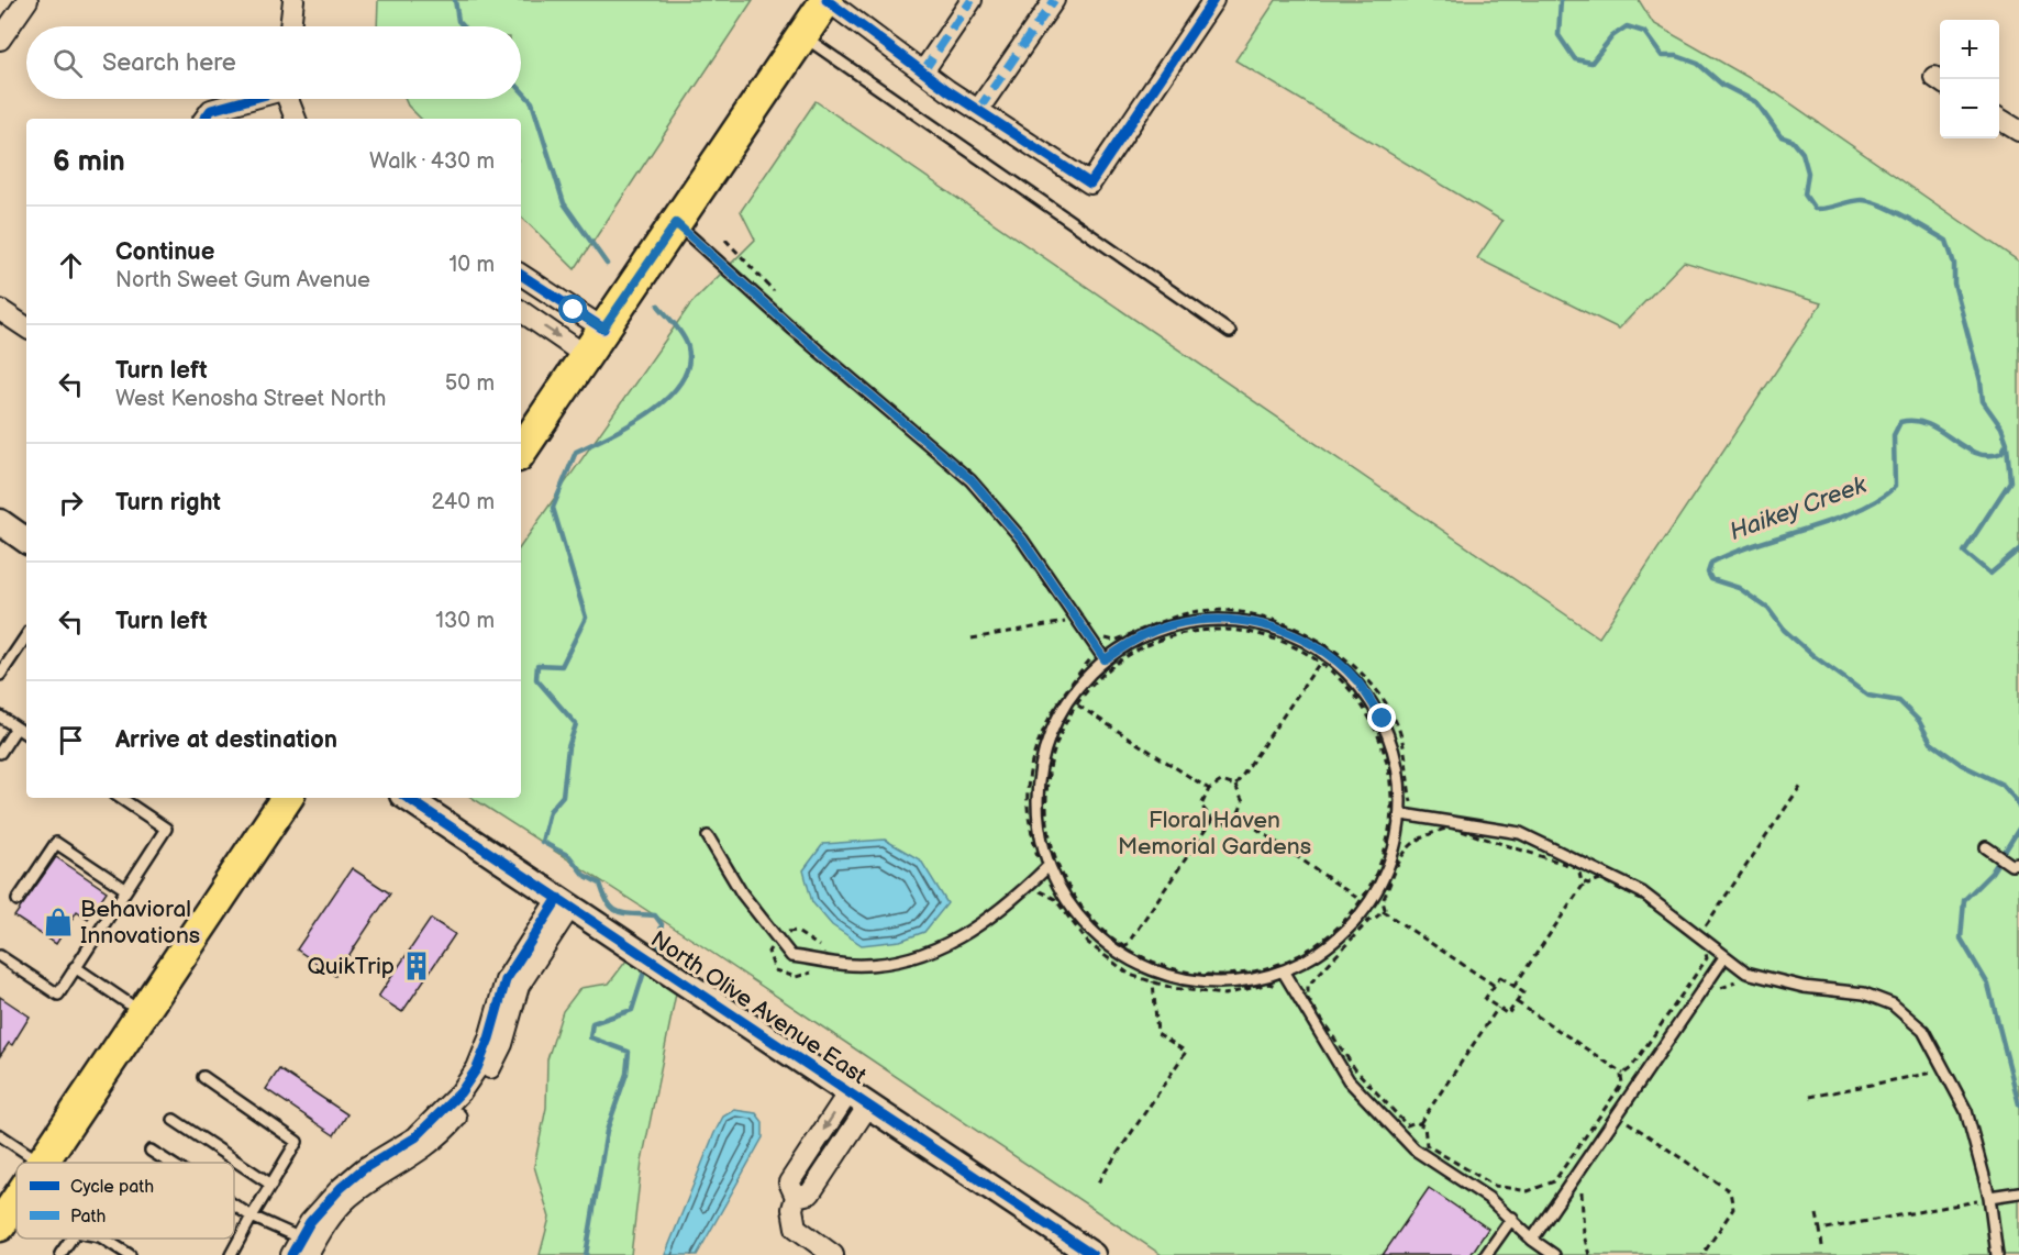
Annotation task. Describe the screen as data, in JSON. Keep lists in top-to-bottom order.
{
  "streets": {
    "street": ["North Olive Avenue East"]
  },
  "water": ["Haikey Creek"],
  "parks": ["Floral Haven Memorial Gardens"],
  "places": {
    "shop": ["Behavioral Innovations"],
    "building": ["QuikTrip"]
  },
  "legend": ["Cycle path", "Path"],
  "page": {
    "map_buttons": ["+", "−"],
    "search": "Search here",
    "heading": ["6 min", "Walk · 430 m"],
    "list": [
      ["Continue", "North Sweet Gum Avenue", "10 m"],
      ["Turn left", "West Kenosha Street North", "50 m"],
      ["Turn right", "240 m"],
      ["Turn left", "130 m"],
      "Arrive at destination"
    ]
  }
}
